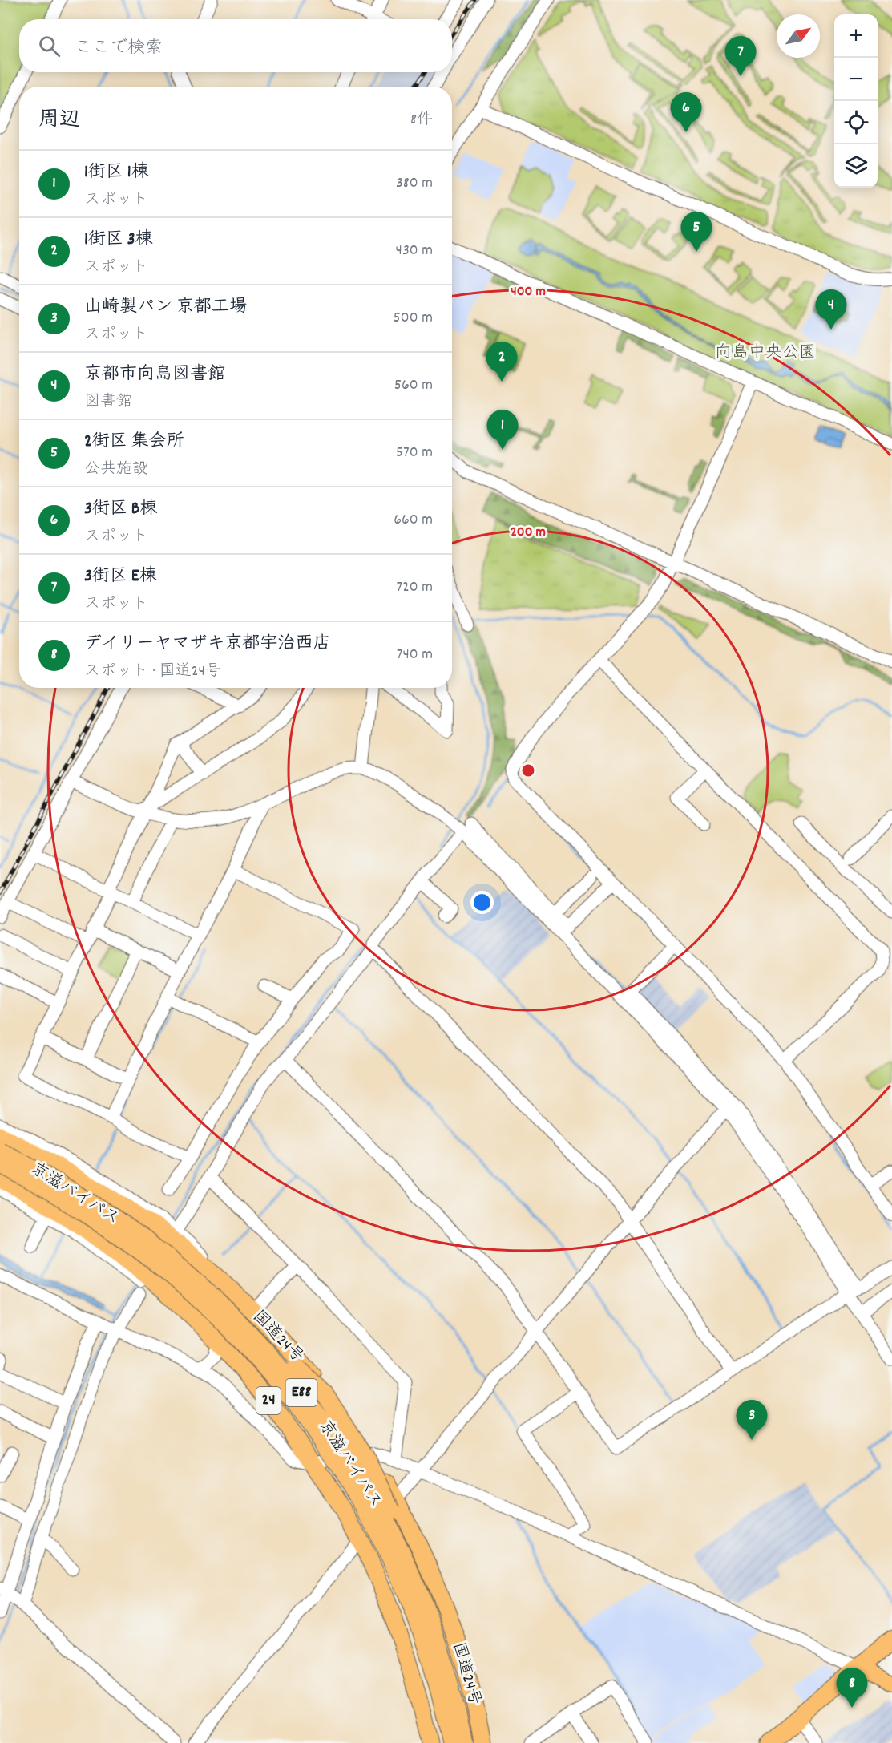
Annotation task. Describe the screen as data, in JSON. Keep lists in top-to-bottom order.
{
  "streets": {
    "highway": [
      "京滋バイパス",
      "国道24号",
      "E88",
      "24"
    ]
  },
  "crossings": [
    ["京滋バイパス", "国道24号"]
  ],
  "parks": ["向島中央公園"],
  "north": "top right",
  "page": {
    "map_buttons": ["+", "−"],
    "search": "ここで検索",
    "pins": [
      "7",
      "6",
      "5",
      "4",
      "2",
      "1",
      "3",
      "8"
    ],
    "heading": ["周辺", "8件"],
    "list": [
      {
        "mark": "1",
        "name": "1街区 1棟",
        "note": "スポット",
        "value": "380 m"
      },
      {
        "mark": "2",
        "name": "1街区 3棟",
        "note": "スポット",
        "value": "430 m"
      },
      {
        "mark": "3",
        "name": "山崎製パン 京都工場",
        "note": "スポット",
        "value": "500 m"
      },
      {
        "mark": "4",
        "name": "京都市向島図書館",
        "note": "図書館",
        "value": "560 m"
      },
      {
        "mark": "5",
        "name": "2街区 集会所",
        "note": "公共施設",
        "value": "570 m"
      },
      {
        "mark": "6",
        "name": "3街区 B棟",
        "note": "スポット",
        "value": "660 m"
      },
      {
        "mark": "7",
        "name": "3街区 E棟",
        "note": "スポット",
        "value": "720 m"
      },
      {
        "mark": "8",
        "name": "デイリーヤマザキ京都宇治西店",
        "note": "スポット · 国道24号",
        "value": "740 m"
      }
    ]
  },
  "rings": ["400 m", "200 m"]
}
